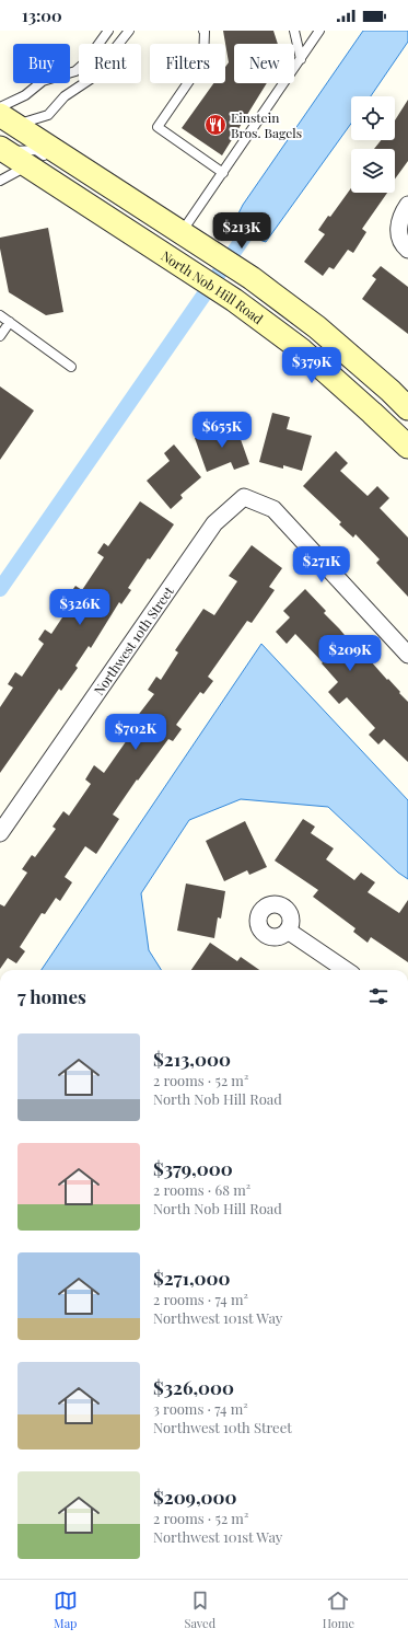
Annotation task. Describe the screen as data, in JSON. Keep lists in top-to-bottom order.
{
  "streets": {
    "main road": ["North Nob Hill Road"],
    "street": ["Northwest 10th Street"]
  },
  "places": {
    "restaurant": ["Einstein Bros. Bagels"]
  },
  "page": {
    "status": "13:00",
    "chip": [
      "Buy",
      "Rent",
      "Filters",
      "New"
    ],
    "price": [
      "$213K",
      "$379K",
      "$655K",
      "$271K",
      "$326K",
      "$209K",
      "$702K"
    ],
    "heading": "7 homes",
    "list": [
      {
        "name": "$213,000",
        "note": "2 rooms · 52 m² · North Nob Hill Road"
      },
      {
        "name": "$379,000",
        "note": "2 rooms · 68 m² · North Nob Hill Road"
      },
      {
        "name": "$271,000",
        "note": "2 rooms · 74 m² · Northwest 101st Way"
      },
      {
        "name": "$326,000",
        "note": "3 rooms · 74 m² · Northwest 10th Street"
      },
      {
        "name": "$209,000",
        "note": "2 rooms · 52 m² · Northwest 101st Way"
      }
    ],
    "tabs": ["Map", "Saved", "Home"]
  }
}
